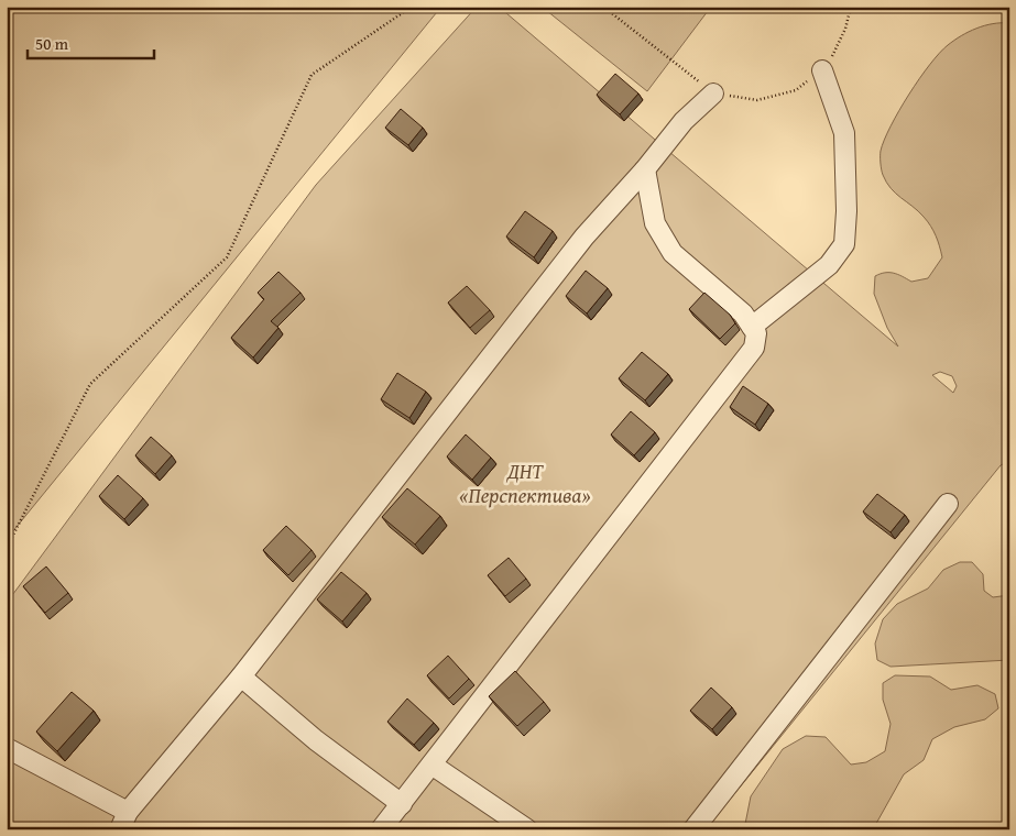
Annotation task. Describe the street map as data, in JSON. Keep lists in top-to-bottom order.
{
  "parks": ["ДНТ «Перспектива»"],
  "scale_bar": "50 m"
}
